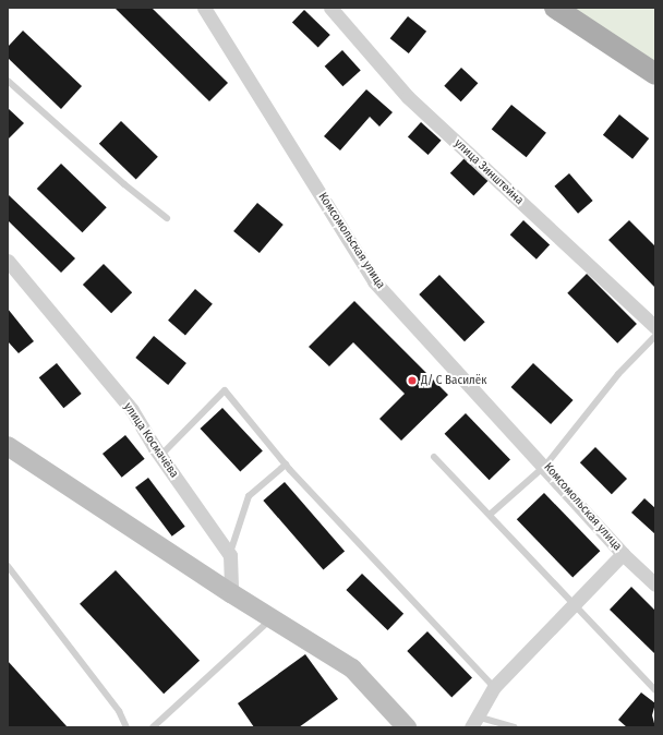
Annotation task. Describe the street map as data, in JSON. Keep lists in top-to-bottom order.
{
  "streets": {
    "street": ["улица Зинштейна", "Комсомольская улица", "улица Космачёва"]
  },
  "places": ["Д/ С Василёк"]
}
